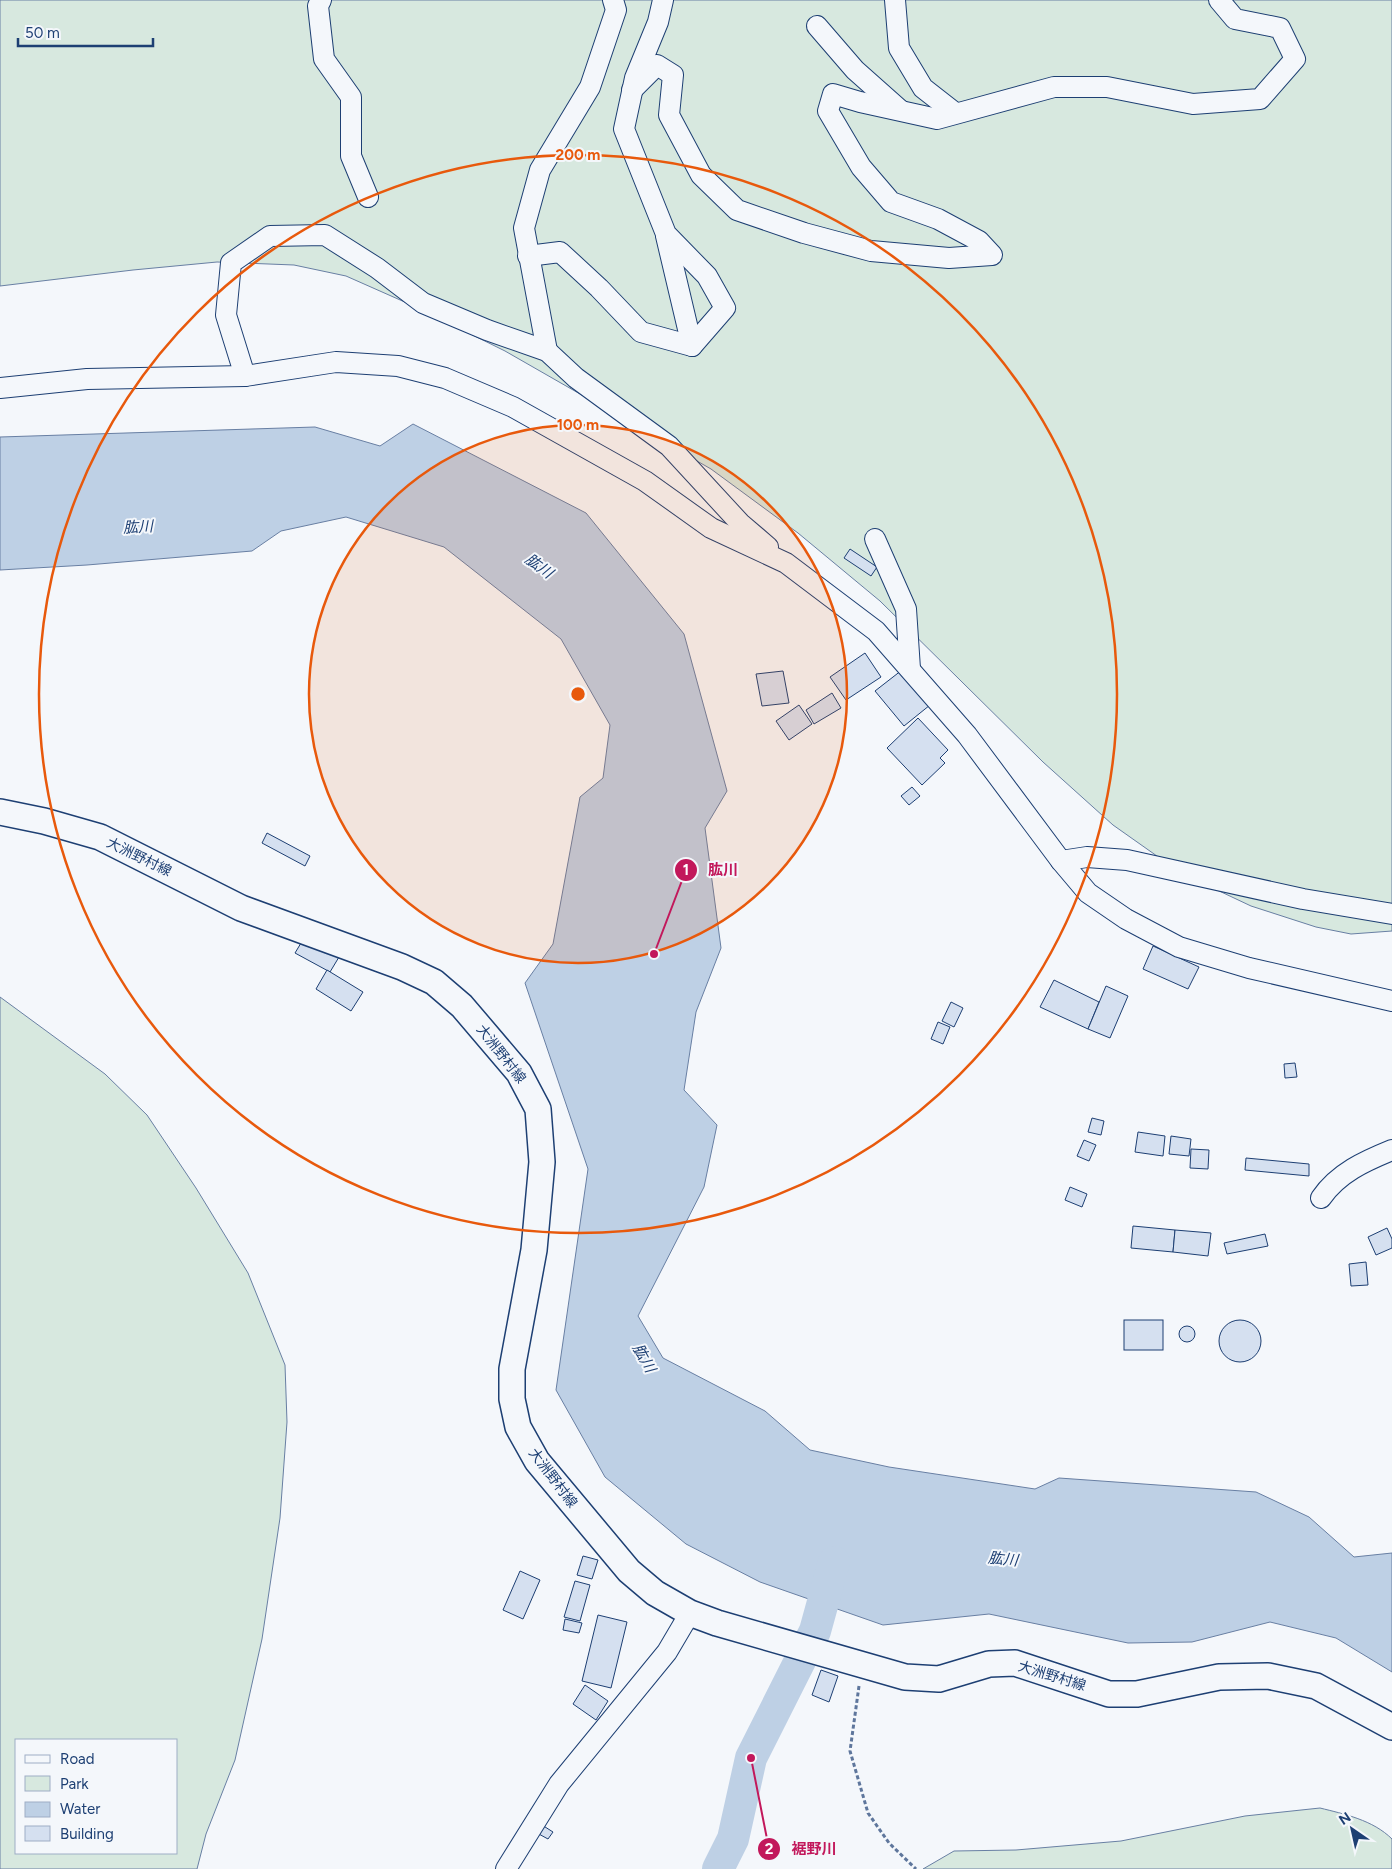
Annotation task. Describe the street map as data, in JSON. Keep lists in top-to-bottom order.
{
  "streets": {
    "main road": ["大洲野村線"]
  },
  "water": ["肱川"],
  "places": ["肱川", "裾野川"],
  "legend": [
    "Road",
    "Park",
    "Water",
    "Building"
  ],
  "scale_bar": "50 m",
  "north": "top left",
  "rings": ["200 m", "100 m"]
}
